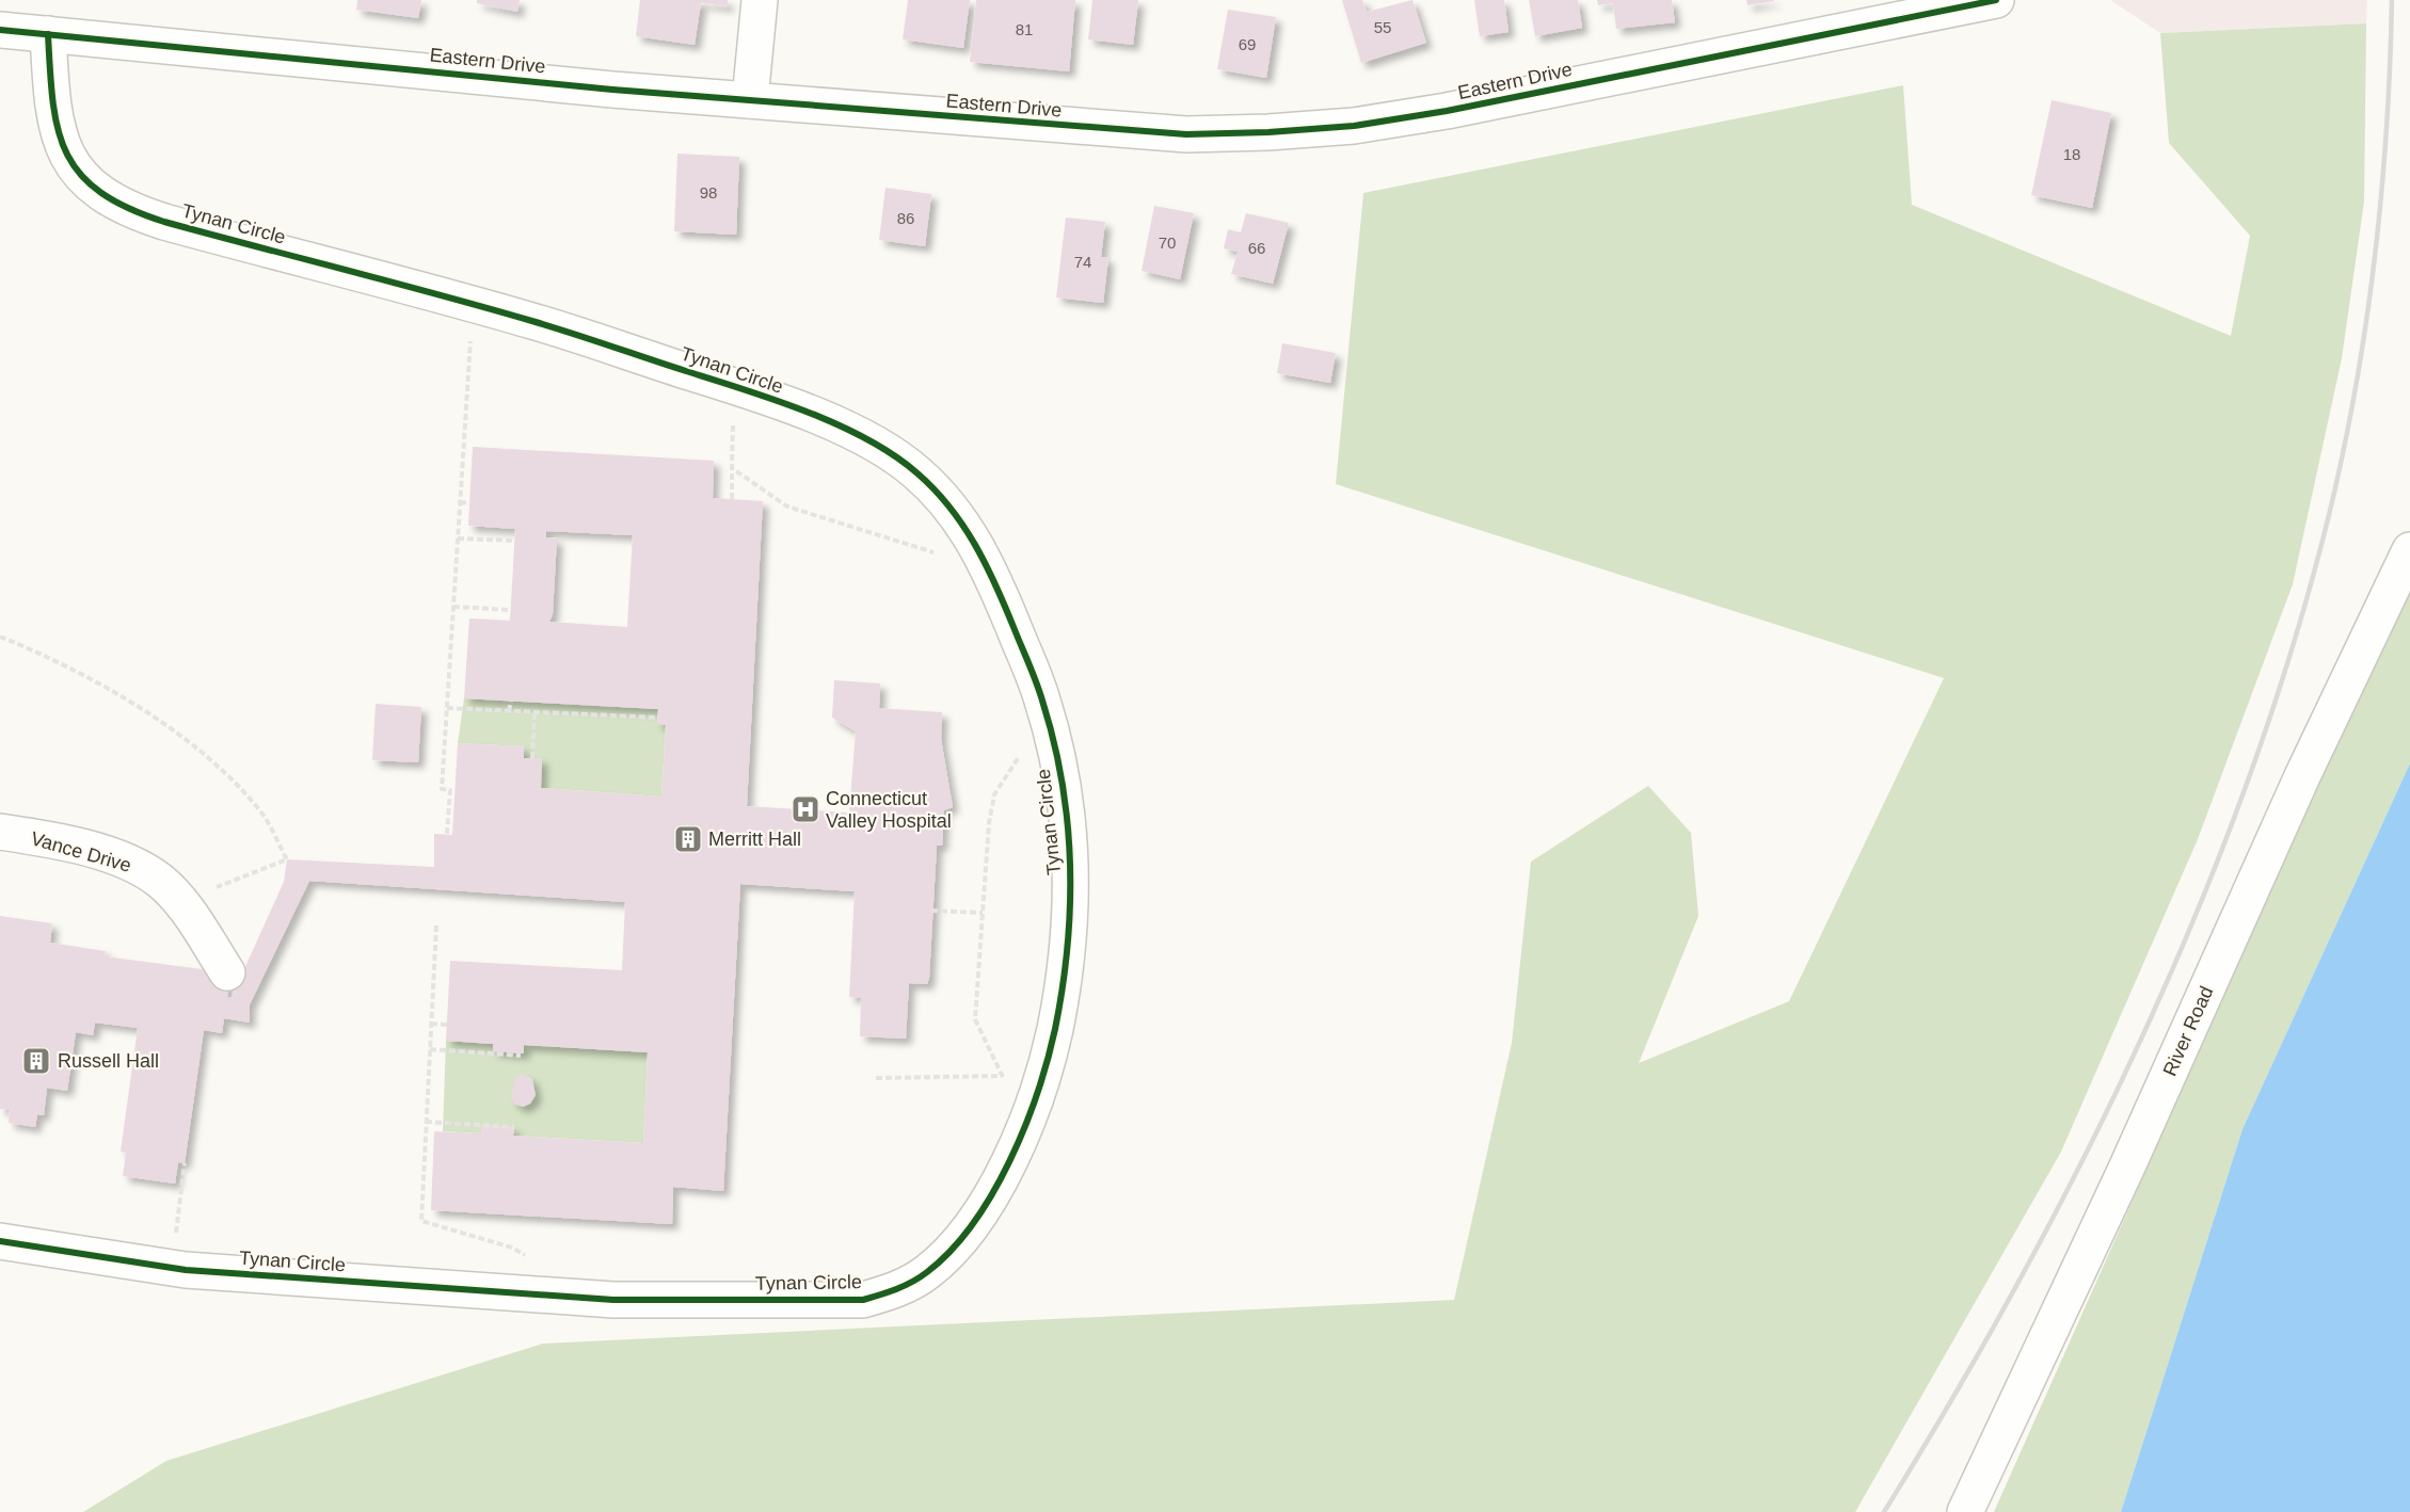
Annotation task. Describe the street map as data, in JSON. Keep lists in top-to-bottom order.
{
  "streets": {
    "street": [
      "Eastern Drive",
      "Tynan Circle",
      "Vance Drive",
      "River Road"
    ]
  },
  "crossings": [
    ["Eastern Drive", "Tynan Circle"]
  ],
  "places": {
    "hospital": ["Connecticut Valley Hospital"],
    "building": ["Merritt Hall", "Russell Hall"]
  },
  "house_numbers": [
    "55",
    "81",
    "69",
    "18",
    "98",
    "86",
    "70",
    "66",
    "74"
  ]
}
